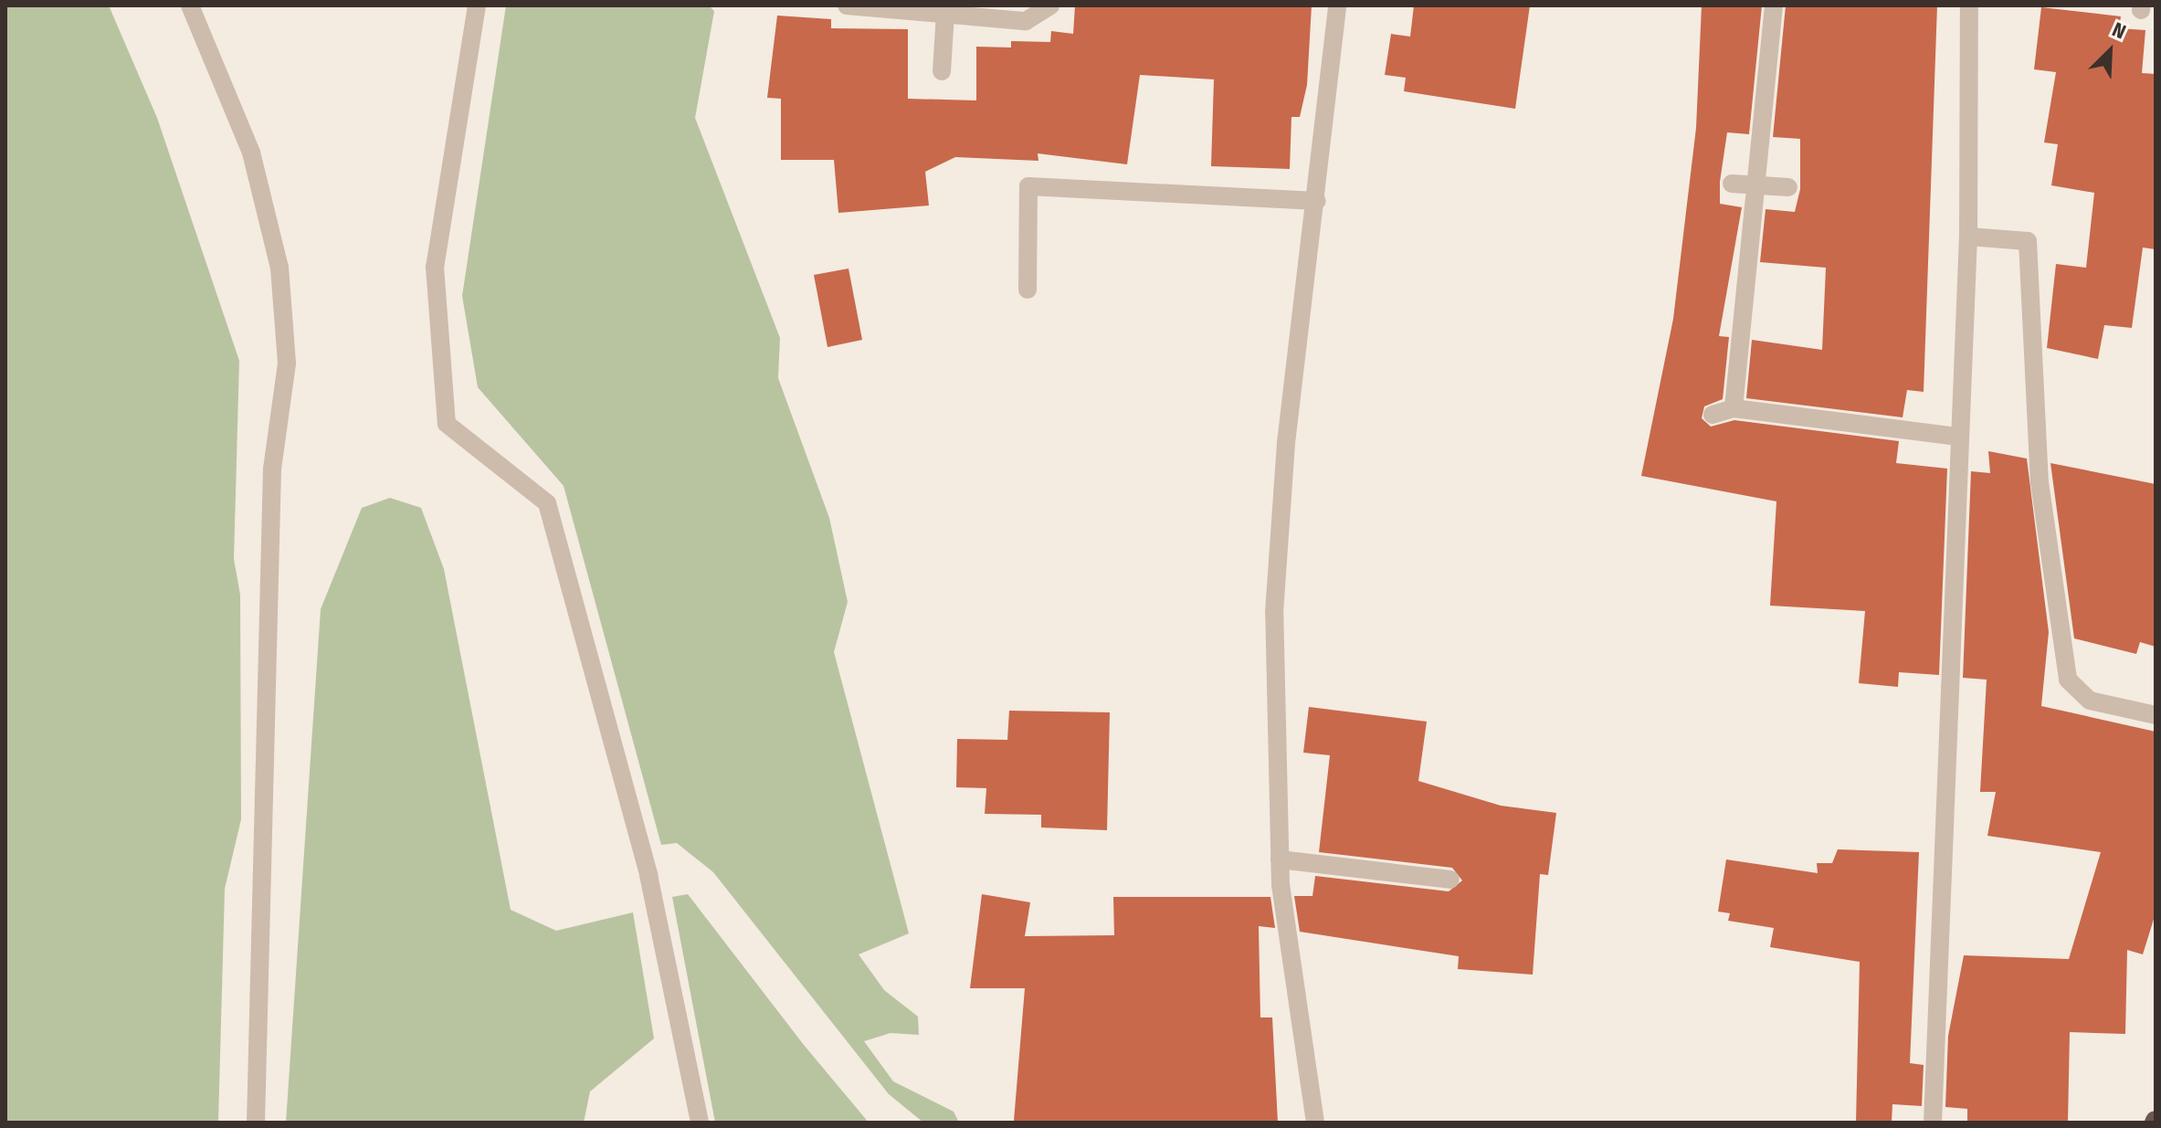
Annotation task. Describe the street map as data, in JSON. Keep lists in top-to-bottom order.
{
  "north": "top right"
}
